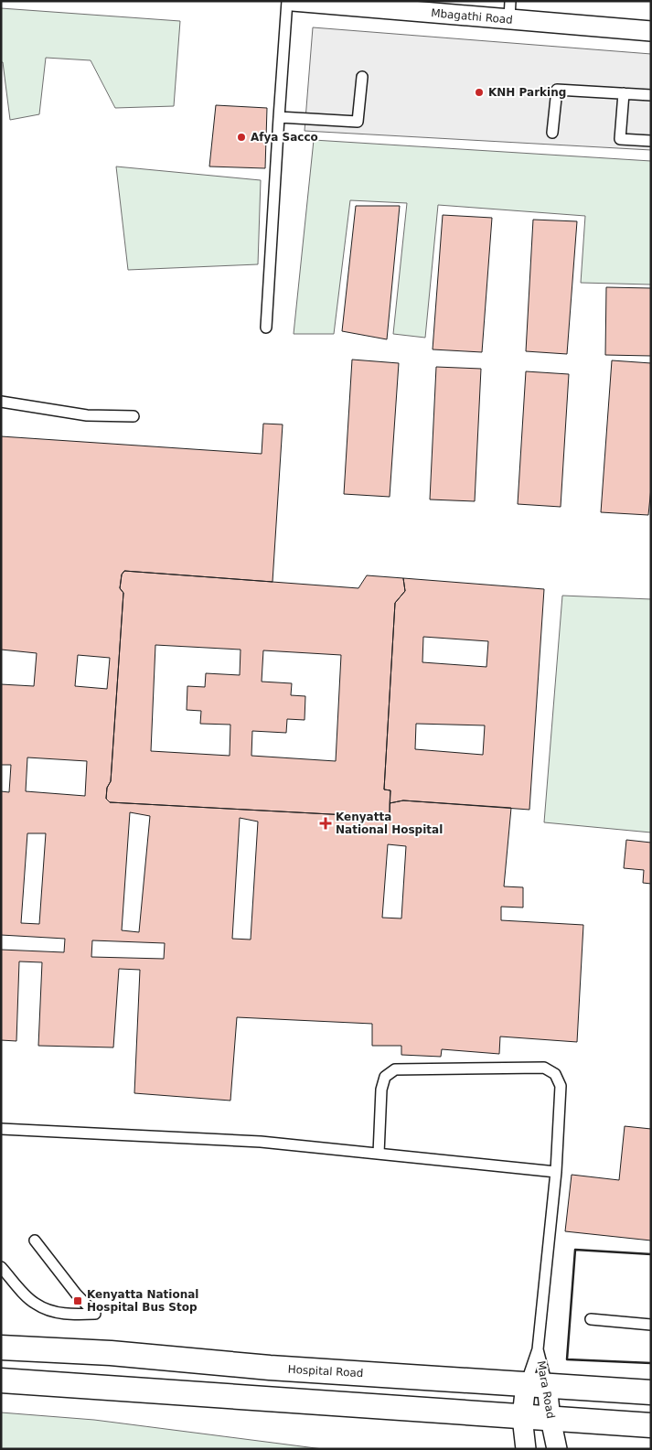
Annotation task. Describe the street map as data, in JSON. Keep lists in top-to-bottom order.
{
  "streets": {
    "street": ["Mbagathi Road", "Hospital Road", "Mara Road"]
  },
  "crossings": [
    ["Hospital Road", "Mara Road"]
  ],
  "places": {
    "other": ["KNH Parking", "Afya Sacco"],
    "health": ["Kenyatta National Hospital"],
    "transit": ["Kenyatta National Hospital Bus Stop"]
  }
}
